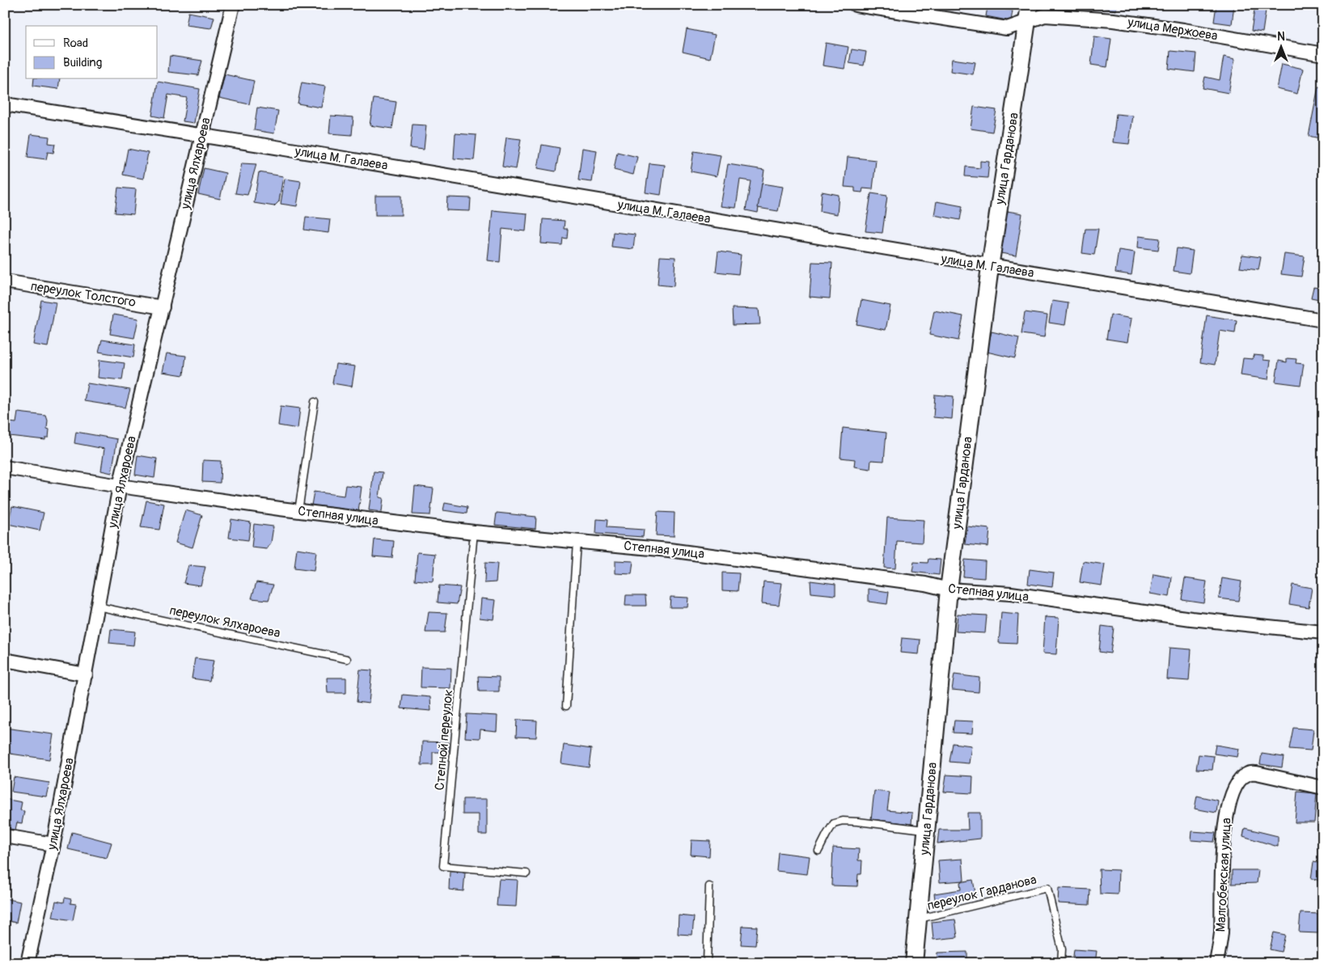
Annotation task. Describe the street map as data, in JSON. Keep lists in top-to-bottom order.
{
  "streets": {
    "street": [
      "улица Мержоева",
      "улица М. Галаева",
      "улица Гарданова",
      "улица Ялхароева",
      "переулок Толстого",
      "Степная улица",
      "Малгобекская улица"
    ],
    "lane": ["переулок Ялхароева", "Степной переулок", "переулок Гарданова"]
  },
  "crossings": [
    ["улица Мержоева", "улица Гарданова"],
    ["улица М. Галаева", "улица Гарданова"],
    ["улица М. Галаева", "улица Ялхароева"],
    ["улица Гарданова", "Степная улица"],
    ["улица Гарданова", "переулок Гарданова"],
    ["улица Ялхароева", "переулок Толстого"],
    ["улица Ялхароева", "Степная улица"],
    ["улица Ялхароева", "переулок Ялхароева"],
    ["Степная улица", "Степной переулок"]
  ],
  "legend": ["Road", "Building"],
  "north": "top"
}
